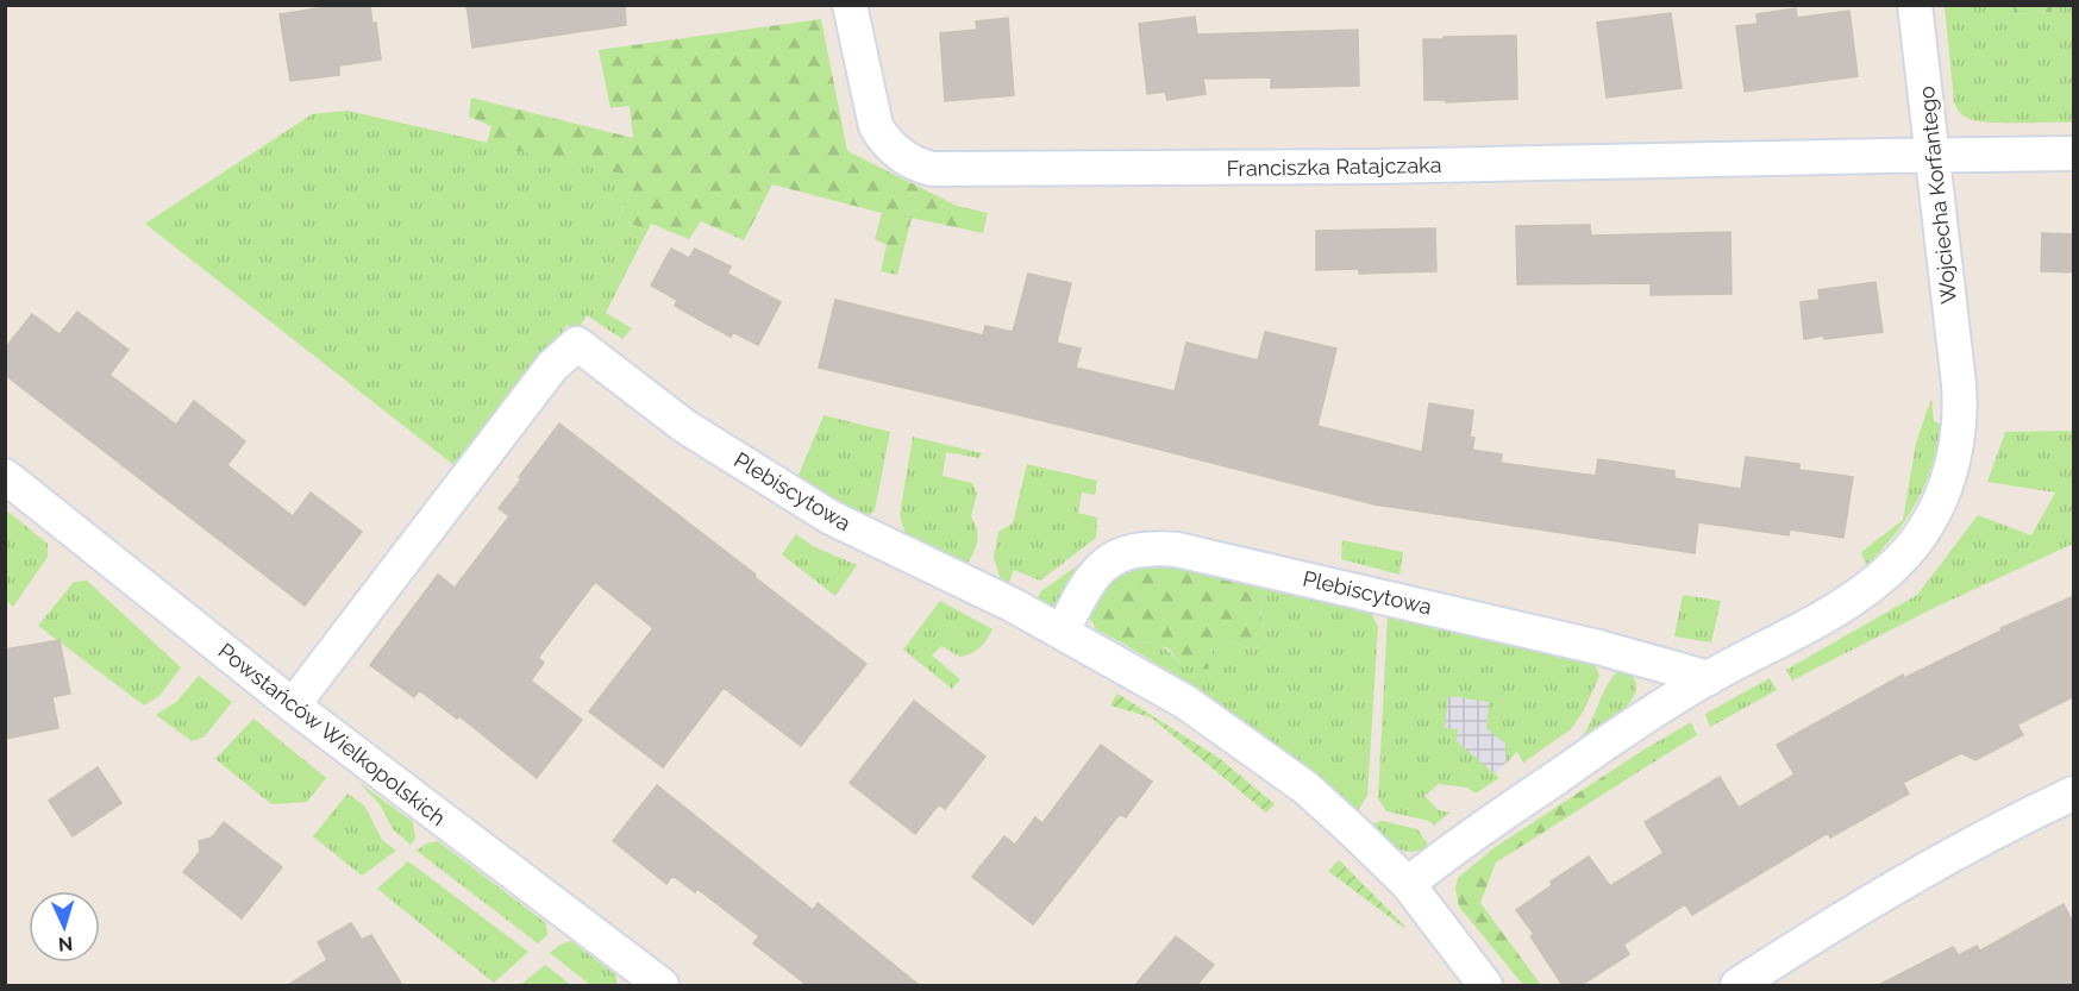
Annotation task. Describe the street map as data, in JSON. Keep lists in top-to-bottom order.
{
  "streets": {
    "street": [
      "Franciszka Ratajczaka",
      "Wojciecha Korfantego",
      "Plebiscytowa",
      "Powstańców Wielkopolskich"
    ]
  },
  "crossings": [
    ["Franciszka Ratajczaka", "Wojciecha Korfantego"],
    ["Wojciecha Korfantego", "Plebiscytowa"],
    ["Plebiscytowa", "Powstańców Wielkopolskich"]
  ],
  "north": "bottom"
}
